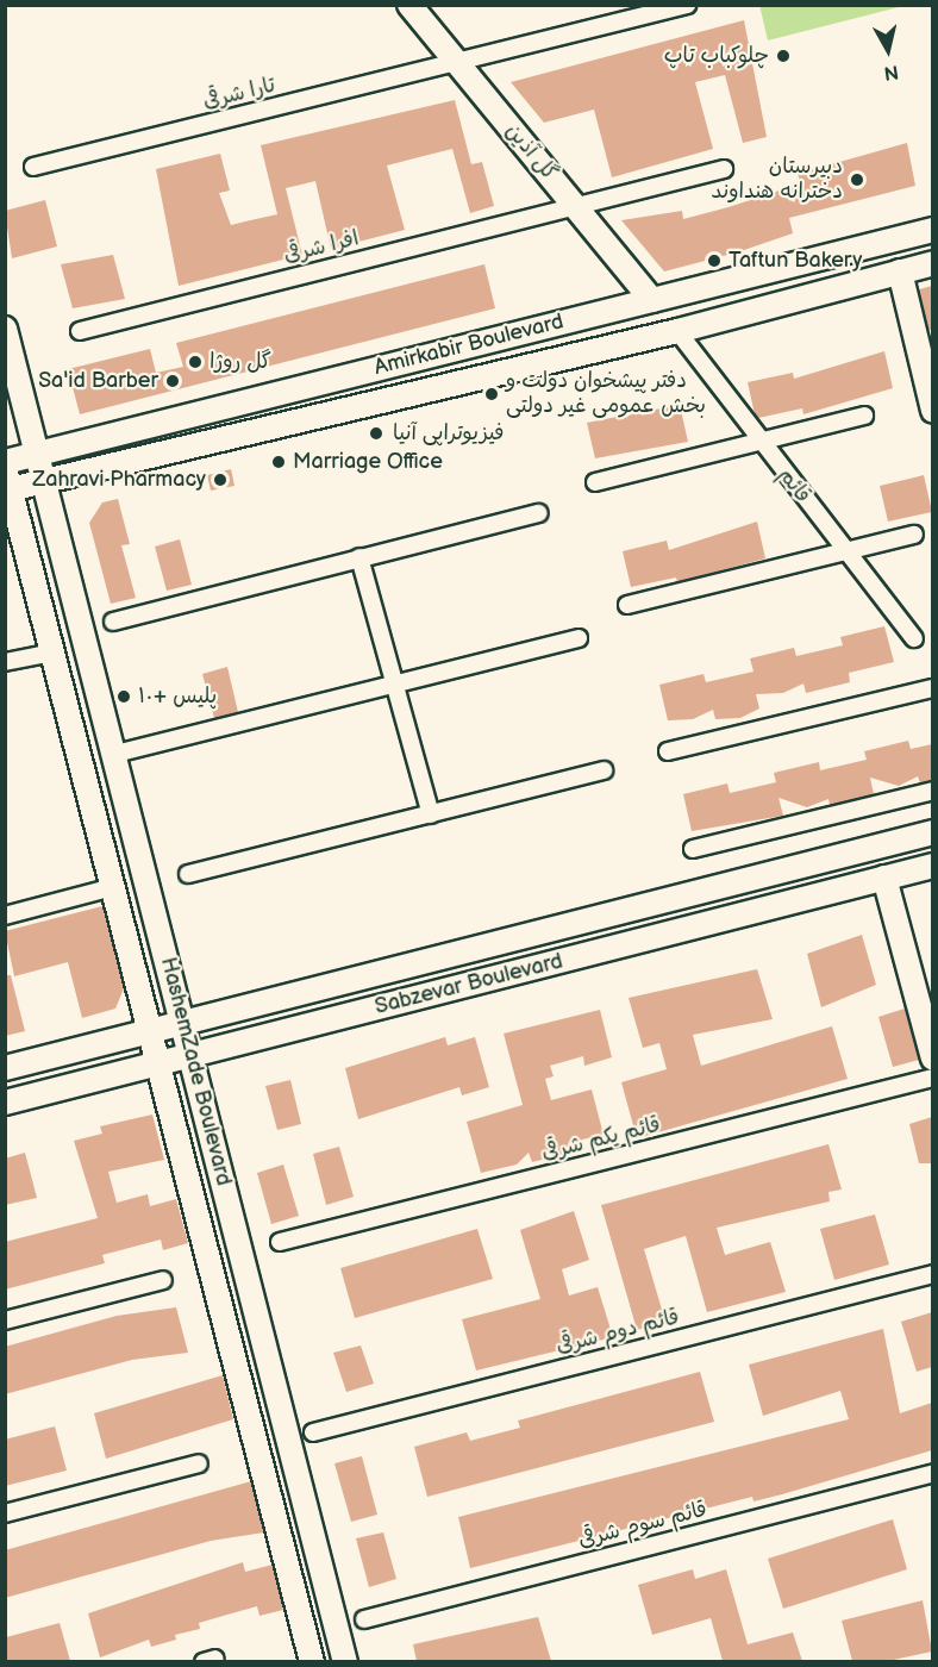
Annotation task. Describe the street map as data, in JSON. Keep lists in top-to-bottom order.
{
  "streets": {
    "street": [
      "تارا شرقی",
      "گل آذین",
      "افرا شرقی",
      "Amirkabir Boulevard",
      "قائم",
      "Sabzevar Boulevard",
      "HashemZade Boulevard",
      "قائم یکم شرقی",
      "قائم دوم شرقی",
      "قائم سوم شرقی"
    ]
  },
  "crossings": [
    ["تارا شرقی", "گل آذین"],
    ["گل آذین", "افرا شرقی"],
    ["گل آذین", "Amirkabir Boulevard"],
    ["Amirkabir Boulevard", "قائم"],
    ["Amirkabir Boulevard", "HashemZade Boulevard"],
    ["Sabzevar Boulevard", "HashemZade Boulevard"]
  ],
  "places": [
    "چلوکباب تاپ",
    "دبیرستان دخترانه هنداوند",
    "Taftun Bakery",
    "گل روژا",
    "Sa'id Barber",
    "دفتر پیشخوان دولت و بخش عمومی غیر دولتی",
    "فیزیوتراپی آنیا",
    "Marriage Office",
    "Zahravi Pharmacy",
    "پلیس +۱۰"
  ],
  "north": "bottom"
}
